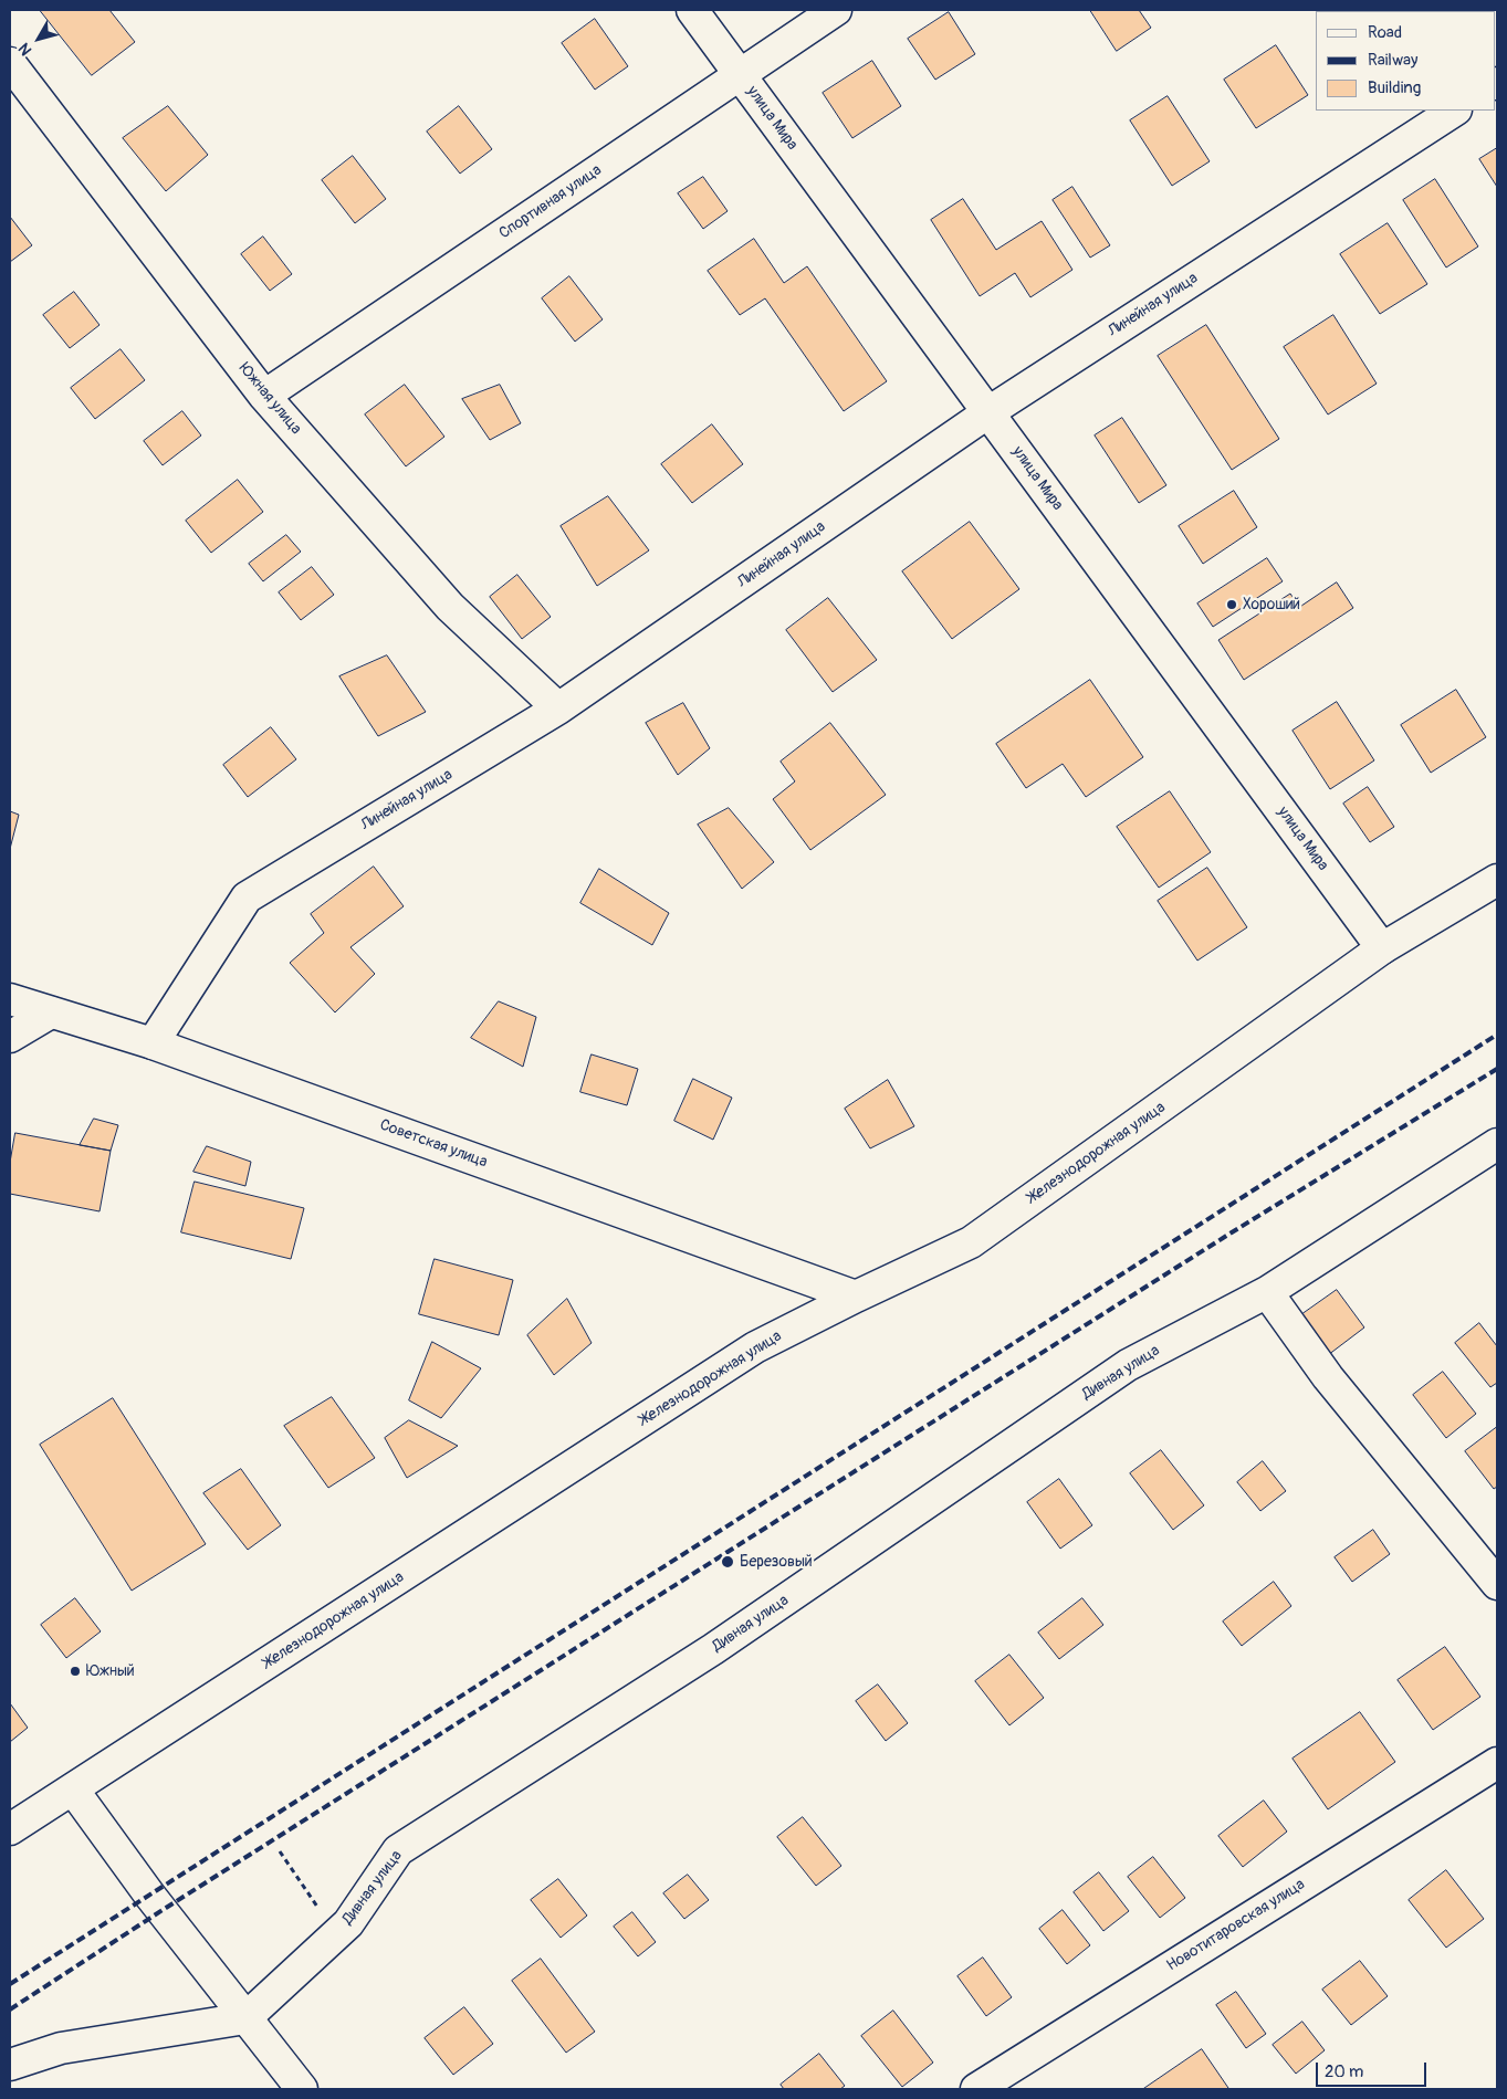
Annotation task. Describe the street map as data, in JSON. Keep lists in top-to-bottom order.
{
  "streets": {
    "street": [
      "улица Мира",
      "Спортивная улица",
      "Линейная улица",
      "Южная улица",
      "Советская улица",
      "Железнодорожная улица",
      "Дивная улица",
      "Новотитаровская улица"
    ]
  },
  "crossings": [
    ["улица Мира", "Спортивная улица"],
    ["улица Мира", "Линейная улица"],
    ["улица Мира", "Железнодорожная улица"],
    ["Спортивная улица", "Южная улица"],
    ["Линейная улица", "Южная улица"],
    ["Линейная улица", "Советская улица"],
    ["Советская улица", "Железнодорожная улица"]
  ],
  "places": ["Хороший", "Березовый", "Южный"],
  "legend": ["Road", "Railway", "Building"],
  "scale_bar": "20 m",
  "north": "bottom left"
}
